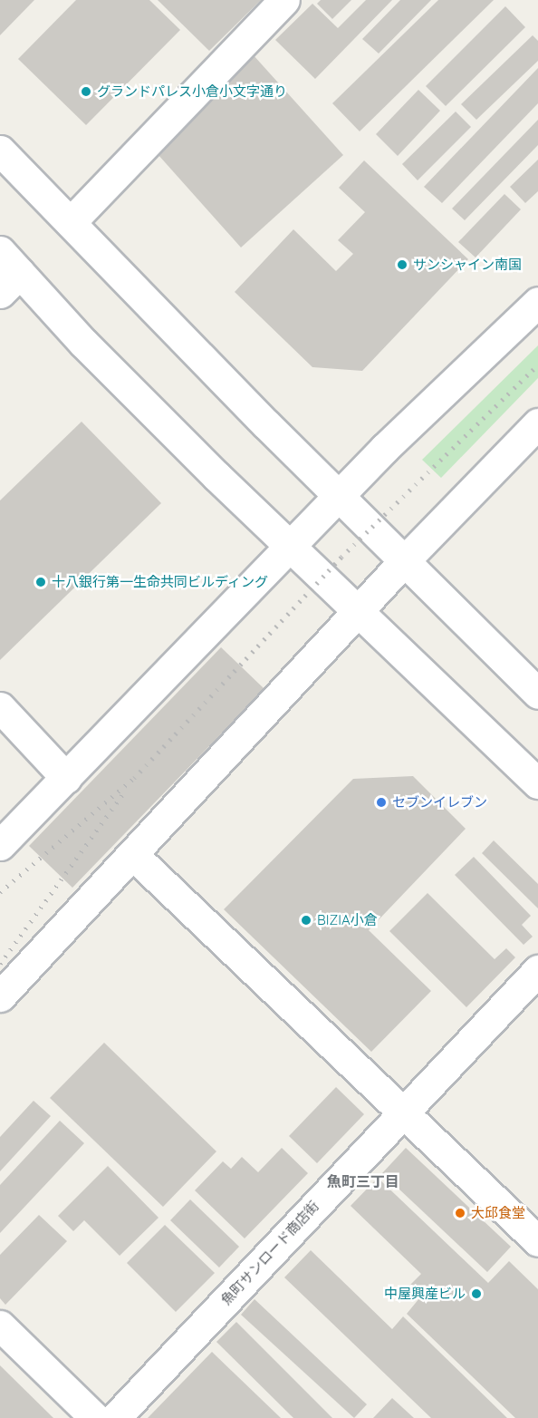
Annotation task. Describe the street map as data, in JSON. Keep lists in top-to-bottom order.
{
  "streets": {
    "street": ["魚町サンロード商店街"]
  },
  "districts": ["魚町三丁目"],
  "places": [
    "グランドパレス小倉小文字通り",
    "サンシャイン南国",
    "十八銀行第一生命共同ビルディング",
    "セブンイレブン",
    "BIZIA小倉",
    "大邱食堂",
    "中屋興産ビル"
  ]
}
